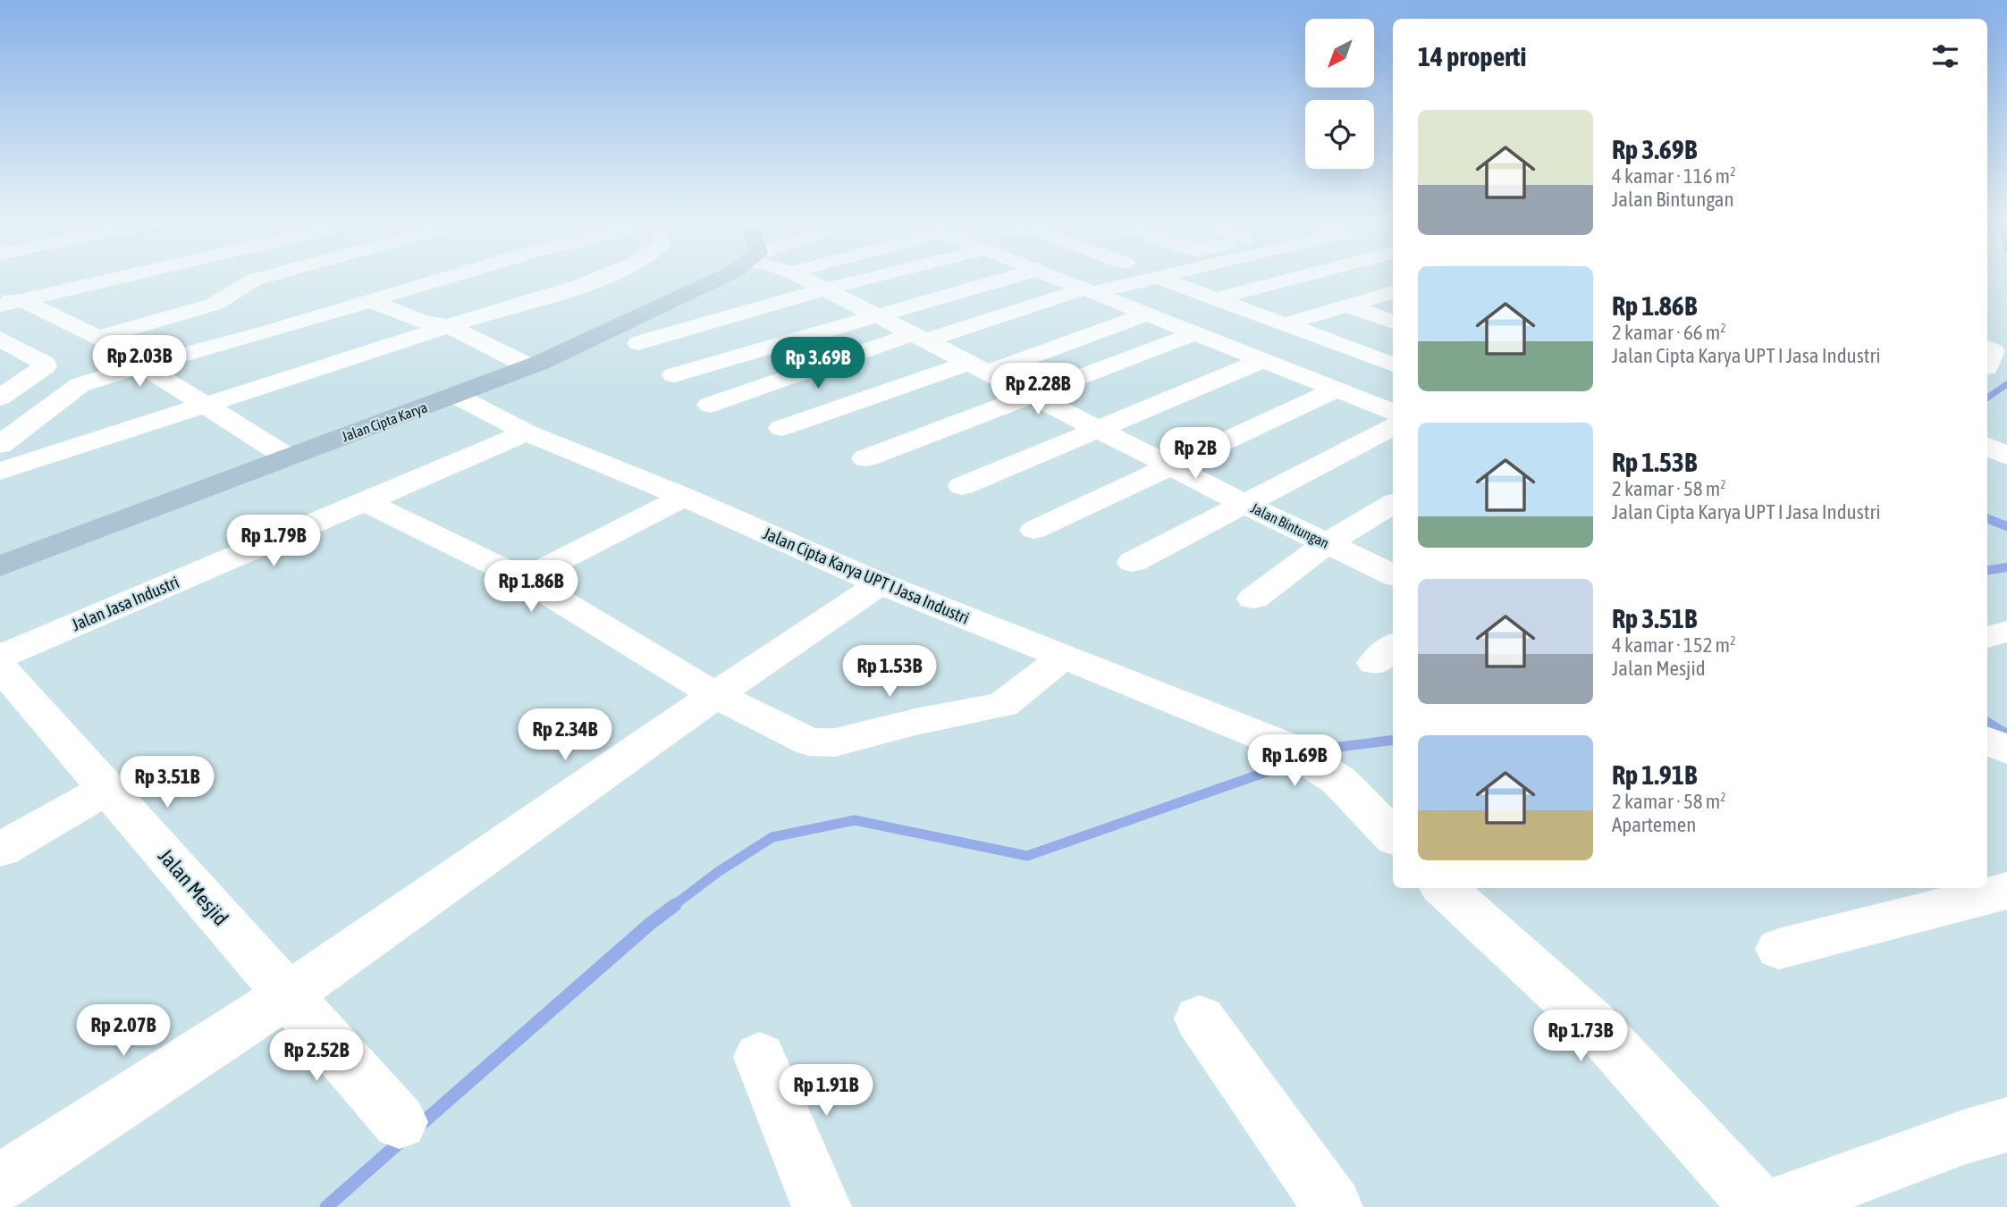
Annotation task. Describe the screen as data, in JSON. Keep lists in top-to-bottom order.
{
  "streets": {
    "main road": ["Jalan Cipta Karya"],
    "street": [
      "Jalan Bintungan",
      "Jalan Cipta Karya UPT I Jasa Industri",
      "Jalan Jasa Industri",
      "Jalan Mesjid"
    ]
  },
  "crossings": [
    ["Jalan Cipta Karya", "Jalan Cipta Karya UPT I Jasa Industri"],
    ["Jalan Cipta Karya UPT I Jasa Industri", "Jalan Jasa Industri"]
  ],
  "north": "bottom left",
  "page": {
    "heading": "14 properti",
    "list": [
      {
        "name": "Rp 3.69B",
        "note": "4 kamar · 116 m² · Jalan Bintungan"
      },
      {
        "name": "Rp 1.86B",
        "note": "2 kamar · 66 m² · Jalan Cipta Karya UPT I Jasa Industri"
      },
      {
        "name": "Rp 1.53B",
        "note": "2 kamar · 58 m² · Jalan Cipta Karya UPT I Jasa Industri"
      },
      {
        "name": "Rp 3.51B",
        "note": "4 kamar · 152 m² · Jalan Mesjid"
      },
      {
        "name": "Rp 1.91B",
        "note": "2 kamar · 58 m² · Apartemen"
      }
    ],
    "price": [
      "Rp 2.03B",
      "Rp 3.69B",
      "Rp 2.28B",
      "Rp 2B",
      "Rp 1.79B",
      "Rp 1.86B",
      "Rp 1.53B",
      "Rp 2.34B",
      "Rp 1.69B",
      "Rp 3.51B",
      "Rp 2.07B",
      "Rp 1.73B",
      "Rp 2.52B",
      "Rp 1.91B"
    ]
  }
}
